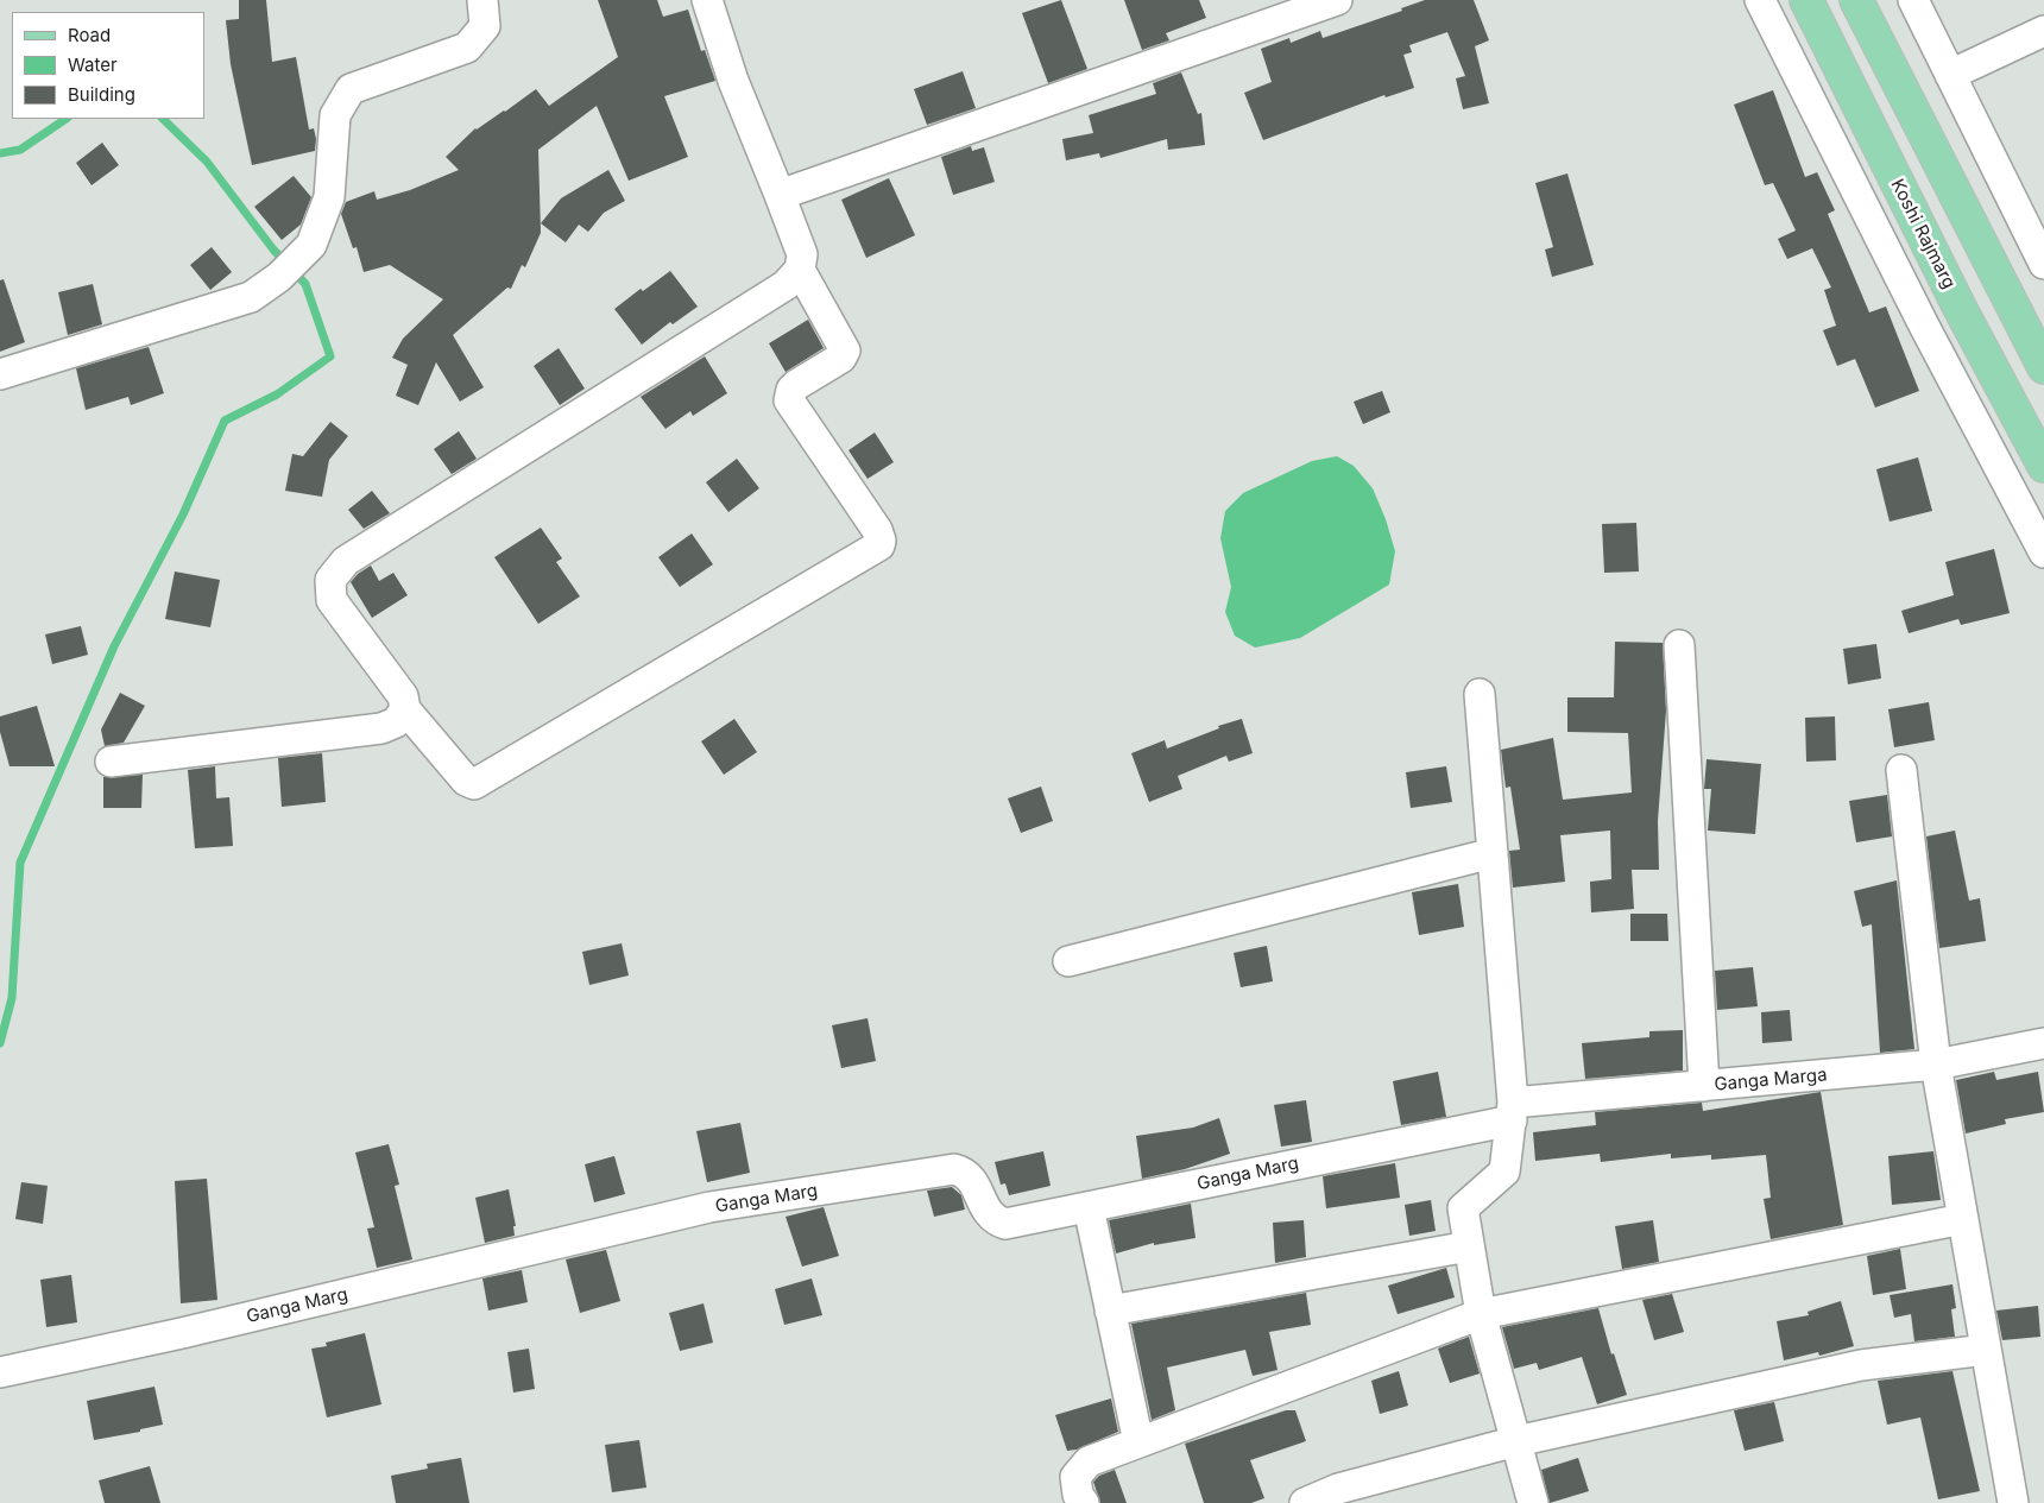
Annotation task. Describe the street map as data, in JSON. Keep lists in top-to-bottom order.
{
  "streets": {
    "main road": ["Koshi Rajmarg"],
    "street": ["Ganga Marga", "Ganga Marg"]
  },
  "crossings": [
    ["Ganga Marga", "Ganga Marg"]
  ],
  "legend": ["Road", "Water", "Building"]
}
